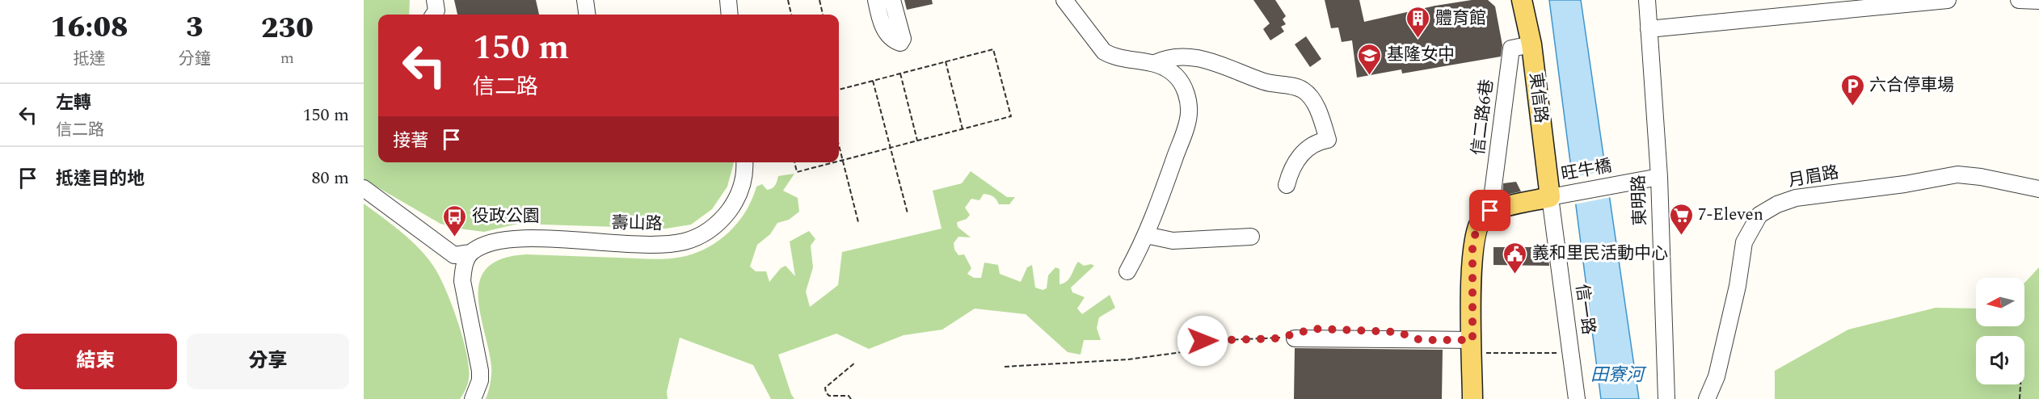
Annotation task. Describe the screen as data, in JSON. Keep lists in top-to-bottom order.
{
  "streets": {
    "main road": ["東信路"],
    "street": [
      "信二路6巷",
      "旺牛橋",
      "月眉路",
      "東明路",
      "壽山路",
      "信一路"
    ]
  },
  "crossings": [
    ["東信路", "信二路6巷"],
    ["東信路", "旺牛橋"],
    ["東信路", "信一路"],
    ["旺牛橋", "東明路"],
    ["旺牛橋", "信一路"]
  ],
  "water": ["田寮河"],
  "places": {
    "building": ["體育館"],
    "school or university": ["基隆女中"],
    "parking": ["六合停車場"],
    "supermarket": ["7-Eleven"],
    "bus stop": ["役政公園"],
    "public building": ["義和里民活動中心"]
  },
  "north": "left",
  "page": {
    "eta": [
      "16:08",
      "抵達",
      "3",
      "分鐘",
      "230",
      "m"
    ],
    "turn": ["150 m", "信二路"],
    "list": [
      {
        "name": "左轉",
        "note": "信二路",
        "value": "150 m"
      },
      {
        "name": "抵達目的地",
        "value": "80 m"
      }
    ],
    "then": "接著",
    "buttons": ["結束", "分享"]
  }
}
